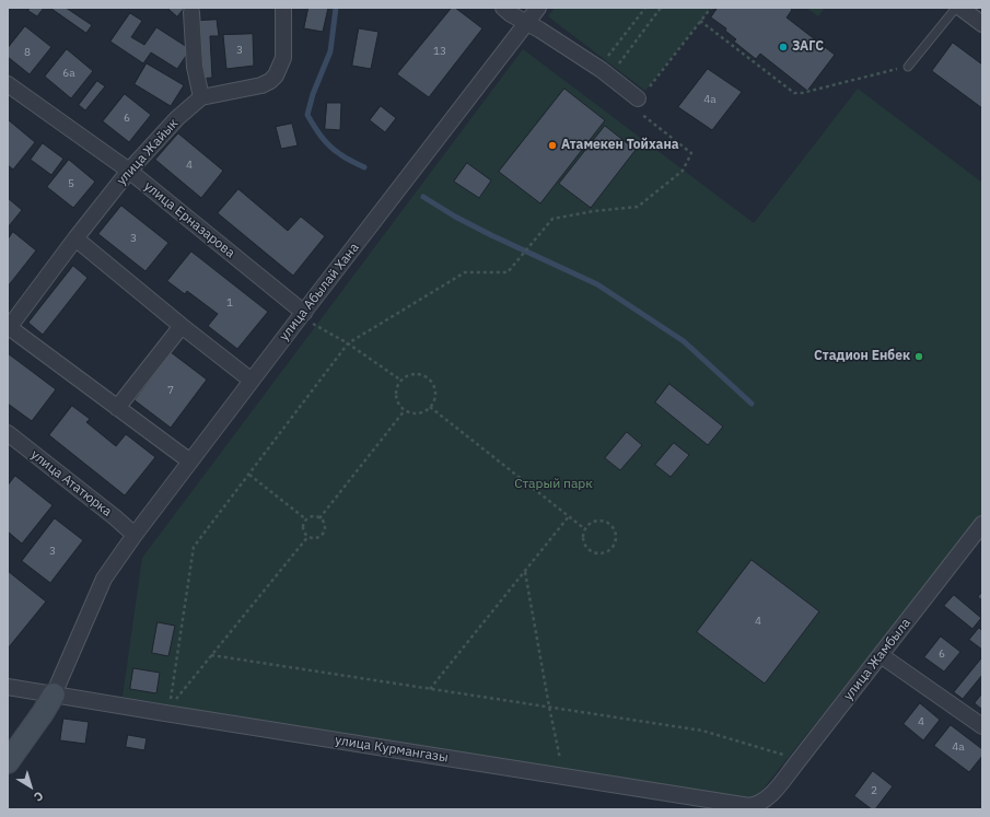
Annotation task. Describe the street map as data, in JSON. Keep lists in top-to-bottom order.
{
  "streets": {
    "street": [
      "улица Жайык",
      "улица Ерназарова",
      "улица Абылай Хана",
      "улица Ататюрка",
      "улица Жамбыла",
      "улица Курмангазы"
    ]
  },
  "crossings": [
    ["улица Жайык", "улица Ерназарова"],
    ["улица Ерназарова", "улица Абылай Хана"],
    ["улица Абылай Хана", "улица Ататюрка"],
    ["улица Абылай Хана", "улица Курмангазы"],
    ["улица Жамбыла", "улица Курмангазы"]
  ],
  "parks": ["Старый парк"],
  "places": ["ЗАГС", "Атамекен Тойхана", "Стадион Енбек"],
  "house_numbers": [
    "3",
    "13",
    "8",
    "6а",
    "4а",
    "6",
    "4",
    "5",
    "3",
    "1",
    "7",
    "3",
    "4",
    "6",
    "4",
    "4а",
    "2"
  ],
  "north": "bottom right"
}
